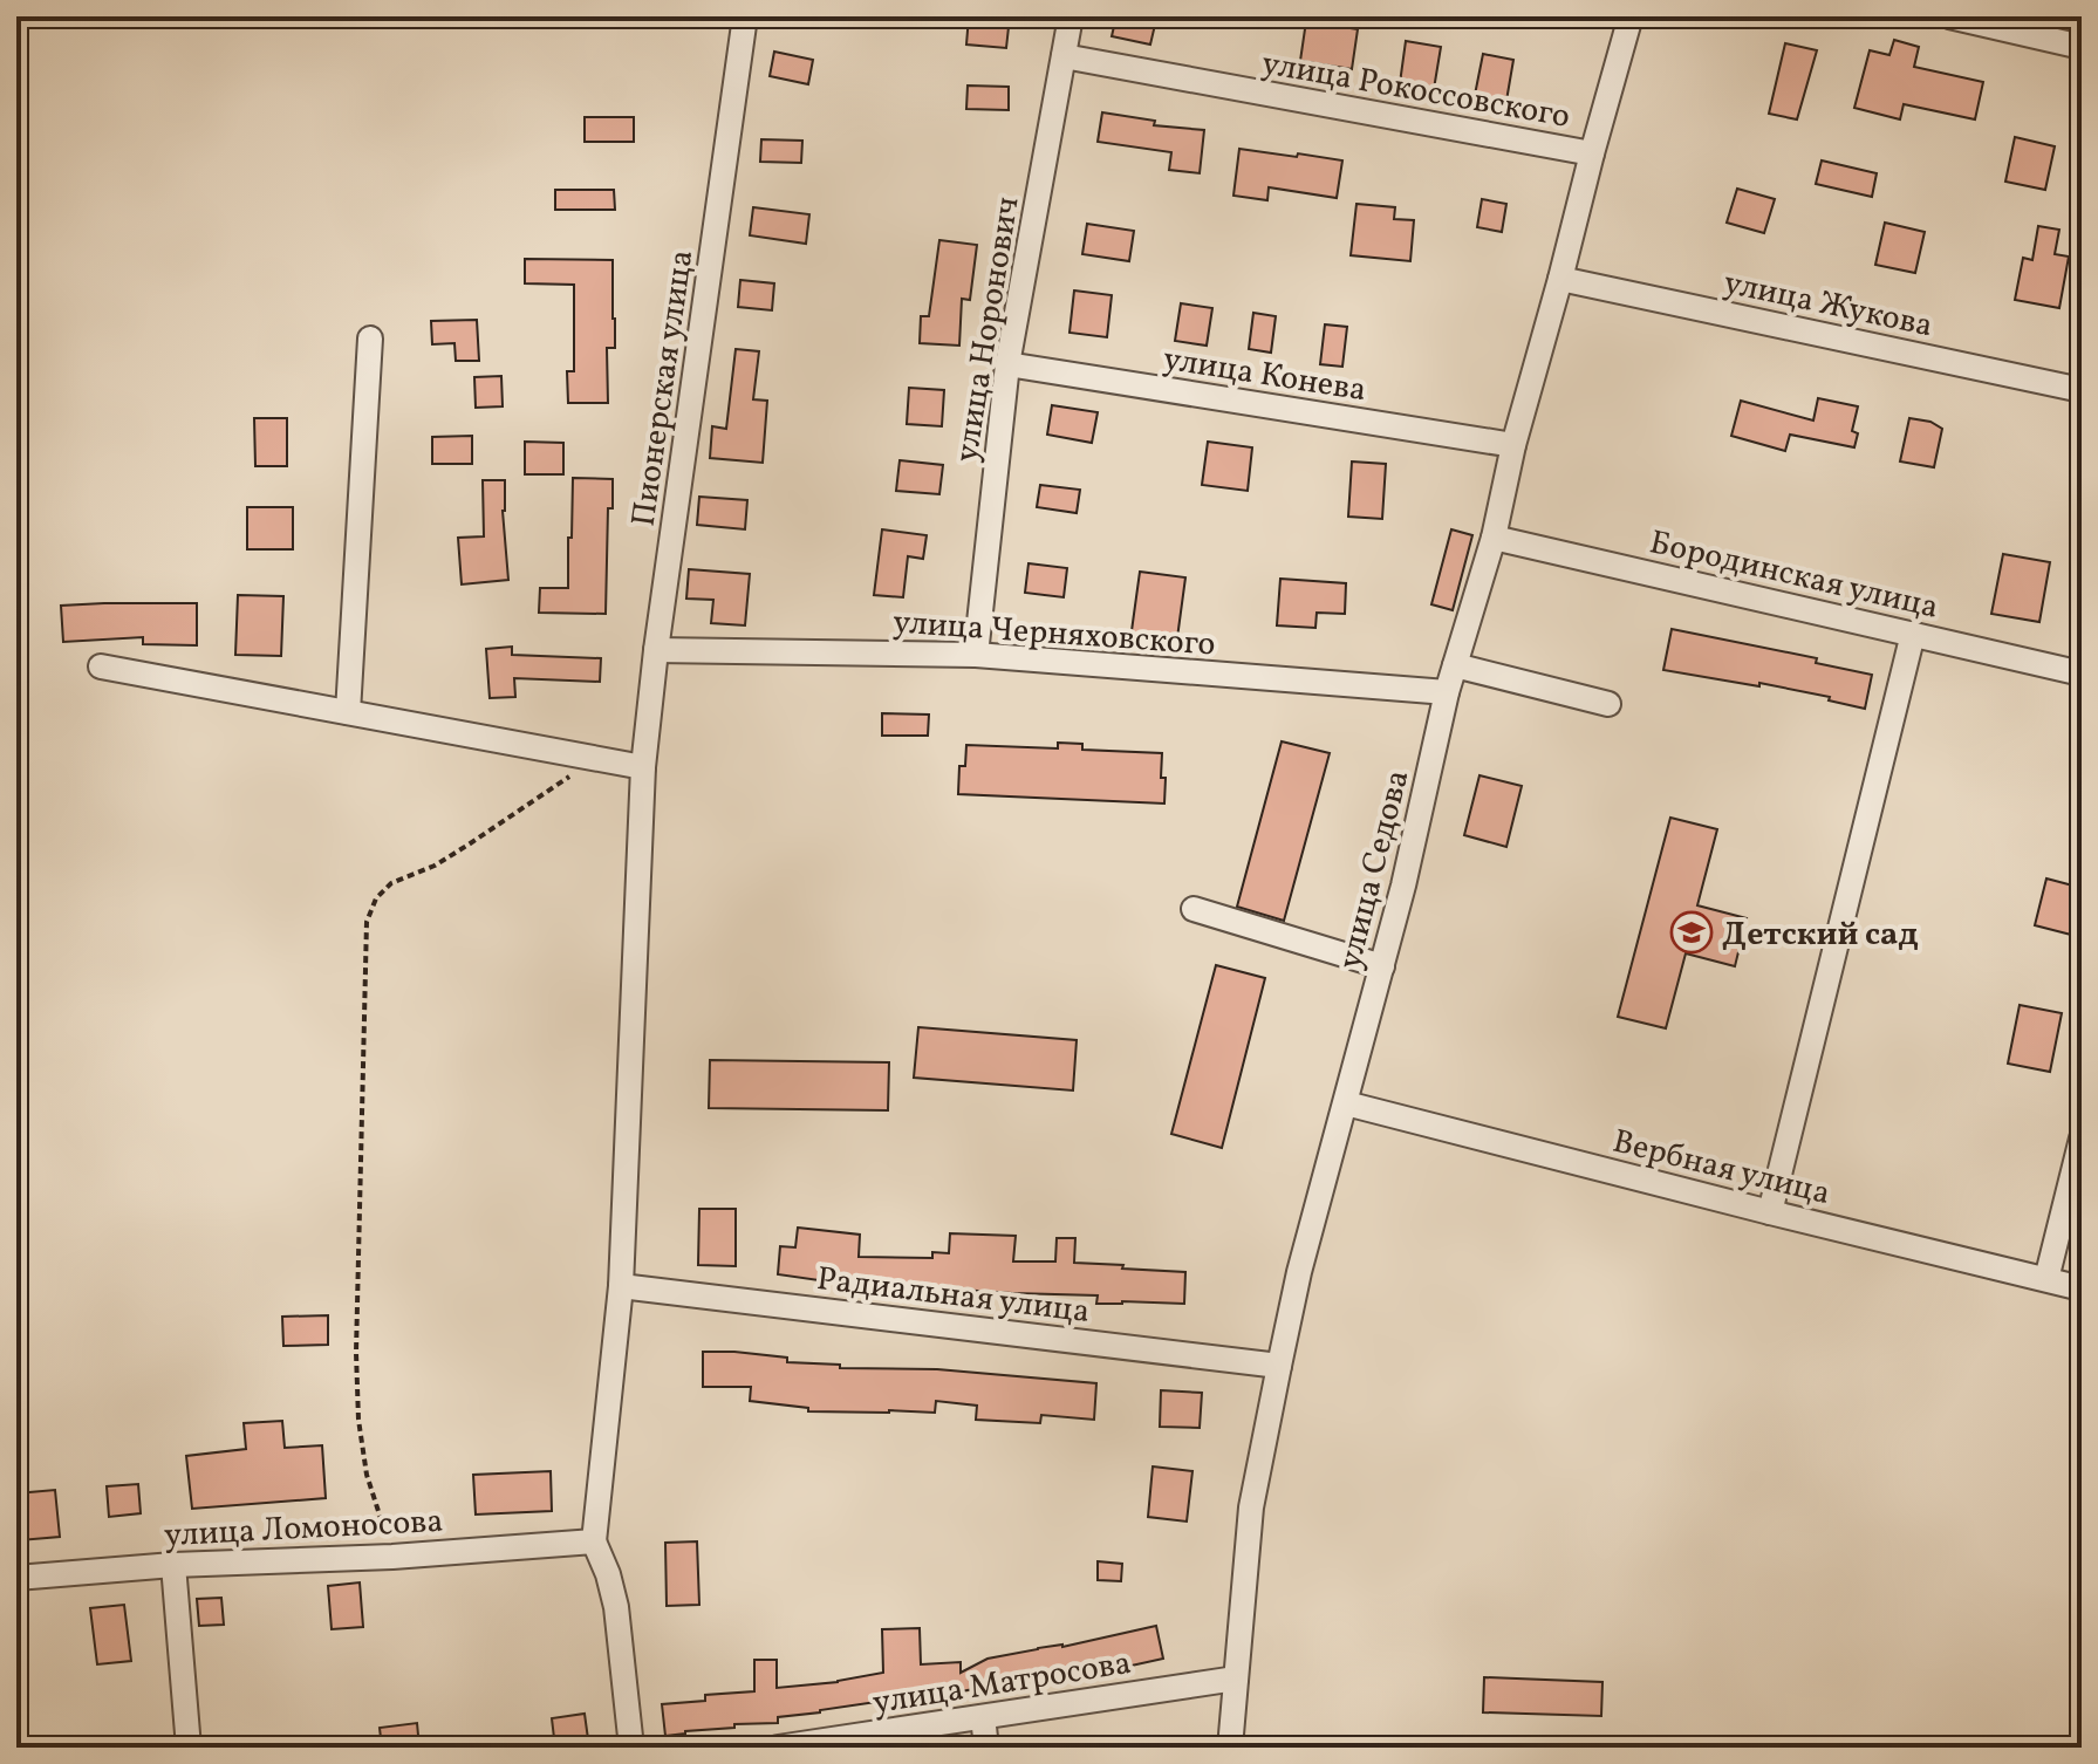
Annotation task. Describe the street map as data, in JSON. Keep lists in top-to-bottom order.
{
  "streets": {
    "street": [
      "улица Рокоссовского",
      "улица Жукова",
      "улица Норонович",
      "улица Конева",
      "Пионерская улица",
      "Бородинская улица",
      "улица Черняховского",
      "улица Седова",
      "Вербная улица",
      "Радиальная улица",
      "улица Ломоносова",
      "улица Матросова"
    ]
  },
  "crossings": [
    ["улица Рокоссовского", "улица Норонович"],
    ["улица Рокоссовского", "улица Седова"],
    ["улица Жукова", "улица Седова"],
    ["улица Норонович", "улица Конева"],
    ["улица Норонович", "улица Черняховского"],
    ["улица Конева", "улица Седова"],
    ["Пионерская улица", "улица Черняховского"],
    ["Пионерская улица", "Радиальная улица"],
    ["Пионерская улица", "улица Ломоносова"],
    ["Бородинская улица", "улица Седова"],
    ["улица Черняховского", "улица Седова"],
    ["улица Седова", "Вербная улица"],
    ["улица Седова", "Радиальная улица"],
    ["улица Седова", "улица Матросова"]
  ],
  "places": {
    "school or university": ["Детский сад"]
  }
}
